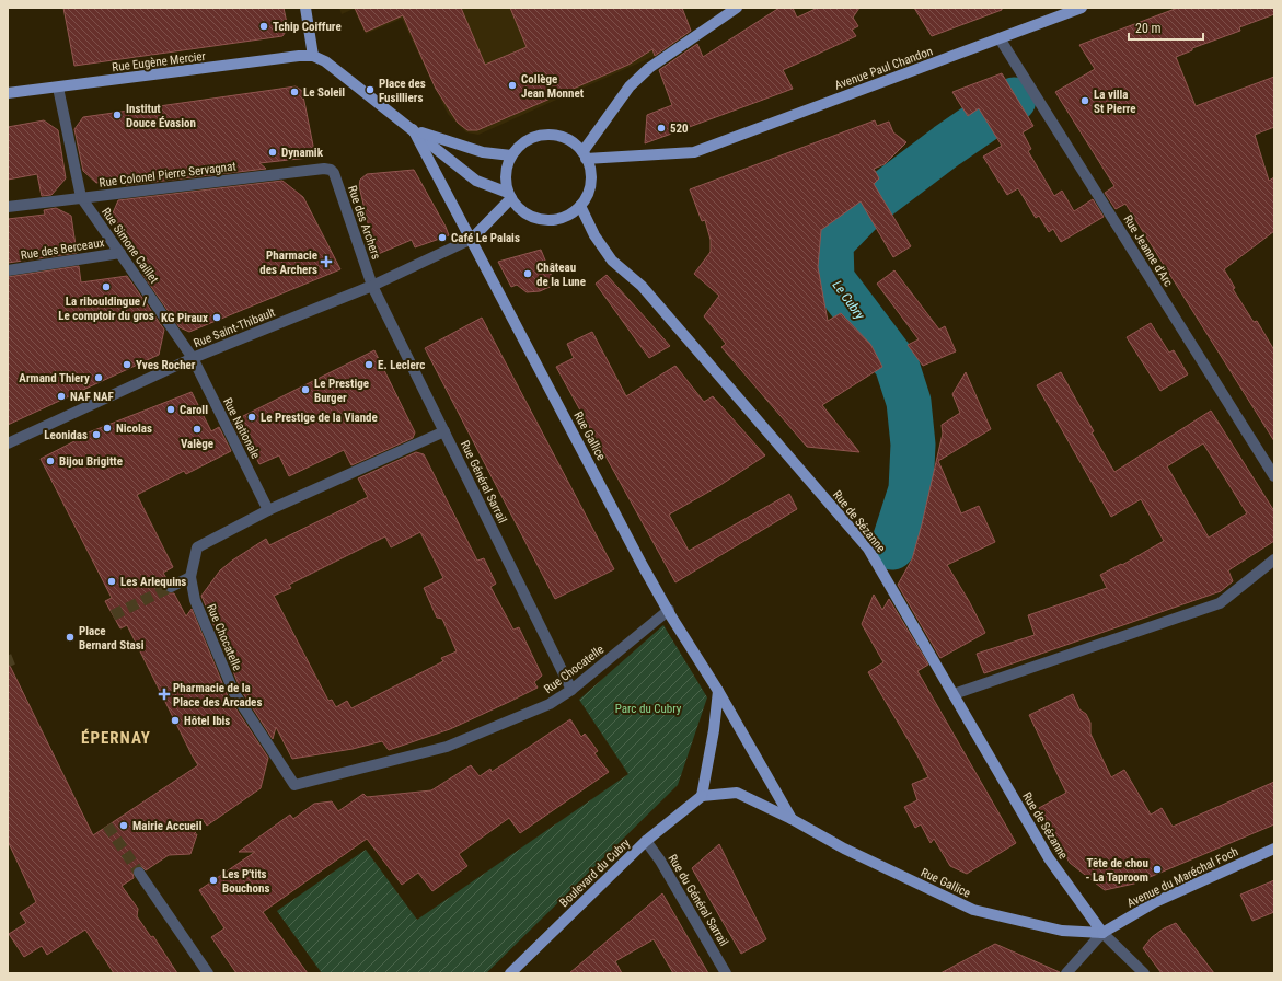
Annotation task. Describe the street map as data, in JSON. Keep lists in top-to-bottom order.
{
  "streets": {
    "main road": [
      "Rue Eugène Mercier",
      "Avenue Paul Chandon",
      "Rue Gallice",
      "Rue de Sézanne",
      "Boulevard du Cubry",
      "Avenue du Maréchal Foch"
    ],
    "street": [
      "Rue Colonel Pierre Servagnat",
      "Rue des Archers",
      "Rue Simone Caillet",
      "Rue des Berceaux",
      "Rue Jeanne d'Arc",
      "Rue Saint-Thibault",
      "Rue Nationale",
      "Rue Général Sarrail",
      "Rue Chocatelle",
      "Rue du Général Sarrail"
    ]
  },
  "crossings": [
    ["Rue Eugène Mercier", "Rue Simone Caillet"],
    ["Avenue Paul Chandon", "Rue Jeanne d'Arc"],
    ["Avenue Paul Chandon", "Rue de Sézanne"],
    ["Rue Colonel Pierre Servagnat", "Rue des Archers"],
    ["Rue Colonel Pierre Servagnat", "Rue Simone Caillet"],
    ["Rue des Archers", "Rue Saint-Thibault"],
    ["Rue des Archers", "Rue Général Sarrail"],
    ["Rue Simone Caillet", "Rue des Berceaux"],
    ["Rue Simone Caillet", "Rue Saint-Thibault"],
    ["Rue Simone Caillet", "Rue Nationale"],
    ["Rue Saint-Thibault", "Rue Nationale"],
    ["Rue Saint-Thibault", "Rue Gallice"],
    ["Rue Saint-Thibault", "Rue Général Sarrail"],
    ["Rue Nationale", "Rue Chocatelle"],
    ["Rue Gallice", "Rue de Sézanne"],
    ["Rue Gallice", "Rue Chocatelle"],
    ["Rue Gallice", "Boulevard du Cubry"],
    ["Rue Gallice", "Avenue du Maréchal Foch"],
    ["Rue Général Sarrail", "Rue Chocatelle"],
    ["Rue de Sézanne", "Avenue du Maréchal Foch"],
    ["Boulevard du Cubry", "Rue du Général Sarrail"]
  ],
  "districts": ["ÉPERNAY"],
  "water": ["Le Cubry"],
  "parks": ["Parc du Cubry"],
  "places": {
    "other": [
      "Tchip Coiffure",
      "Collège Jean Monnet",
      "Place des Fusilliers",
      "Le Soleil",
      "La villa St Pierre",
      "Institut Douce Évasion",
      "520",
      "Dynamik",
      "Café Le Palais",
      "Château de la Lune",
      "La ribouldingue / Le comptoir du gros",
      "KG Piraux",
      "Yves Rocher",
      "E. Leclerc",
      "Armand Thiery",
      "Le Prestige Burger",
      "NAF NAF",
      "Caroll",
      "Le Prestige de la Viande",
      "Nicolas",
      "Valège",
      "Leonidas",
      "Bijou Brigitte",
      "Les Arlequins",
      "Place Bernard Stasi",
      "Hôtel Ibis",
      "Mairie Accueil",
      "Tête de chou - La Taproom",
      "Les P'tits Bouchons"
    ],
    "health": ["Pharmacie des Archers", "Pharmacie de la Place des Arcades"]
  },
  "scale_bar": "20 m"
}
